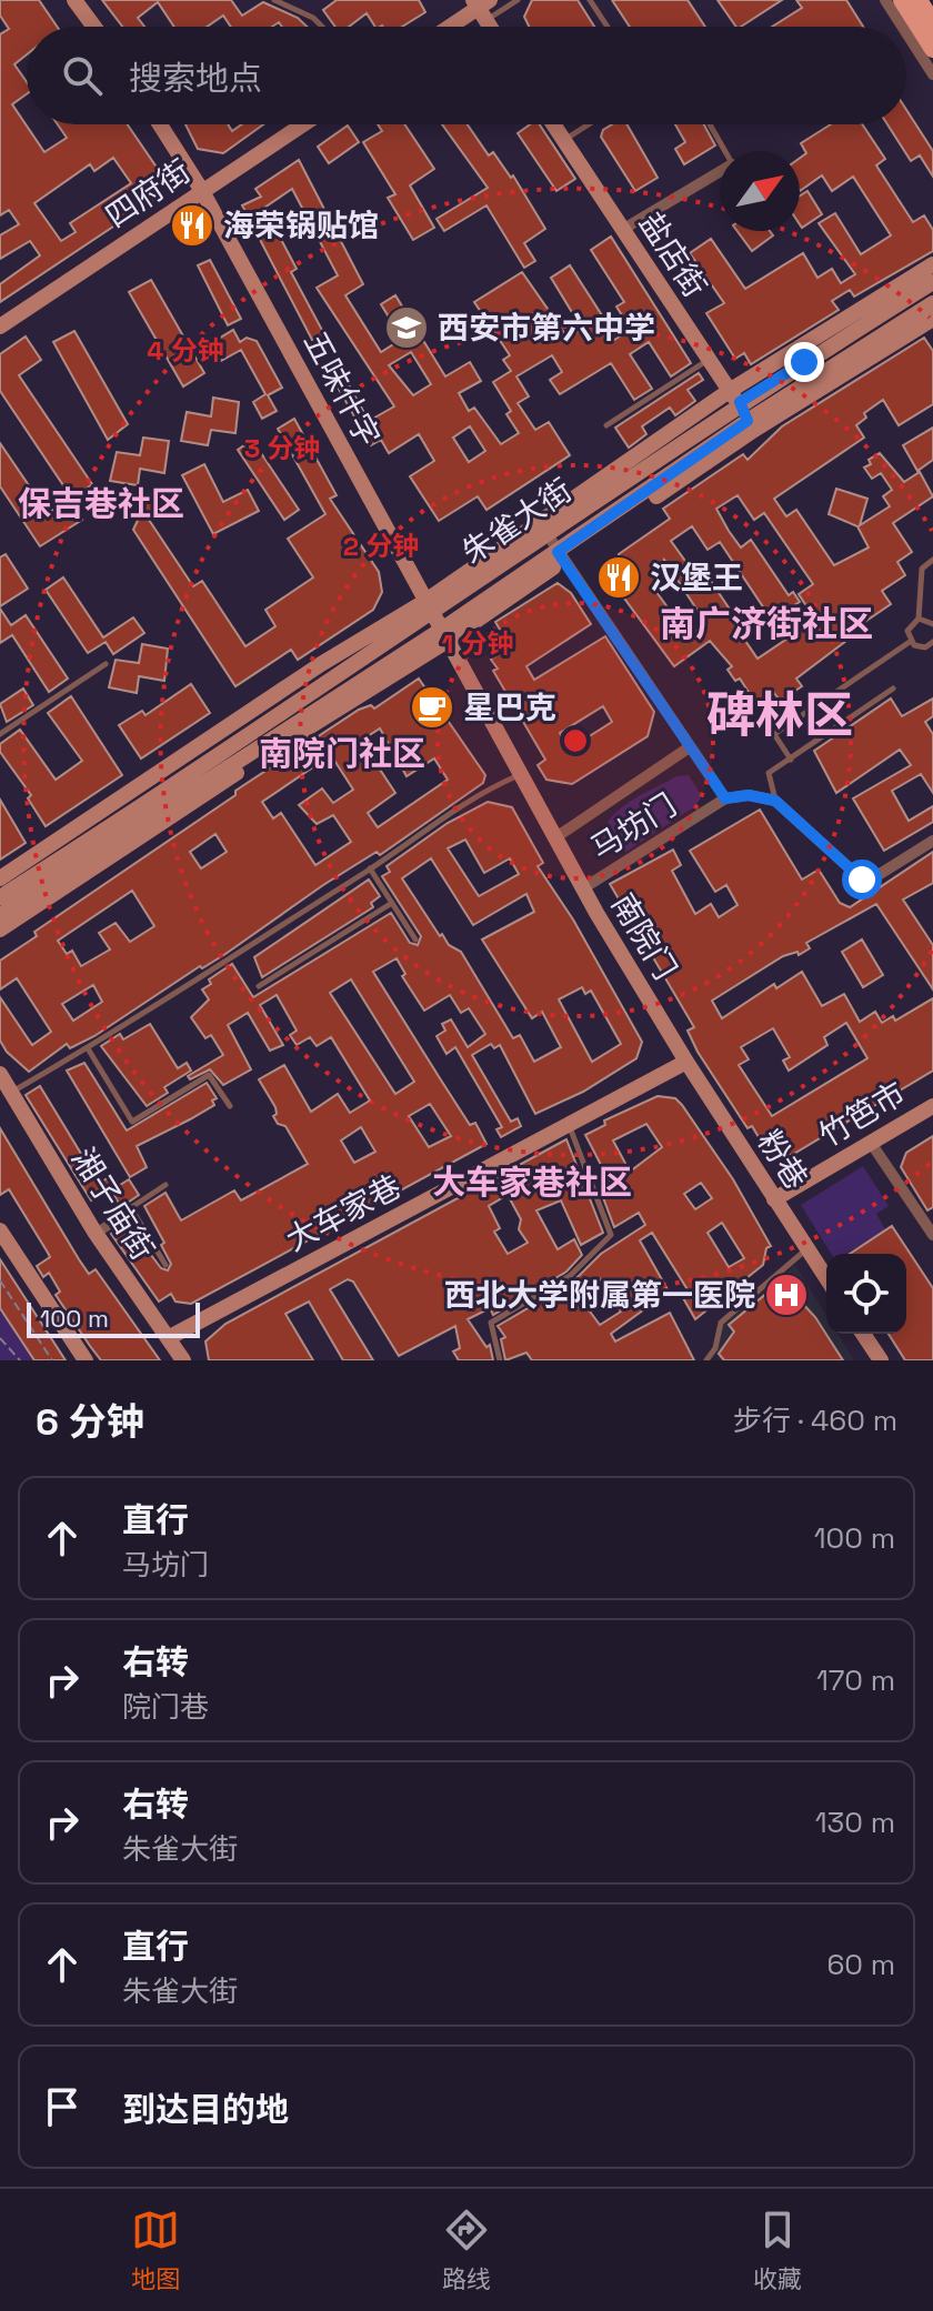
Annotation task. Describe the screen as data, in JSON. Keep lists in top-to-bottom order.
{
  "streets": {
    "street": [
      "四府街",
      "盐店街",
      "五味什字",
      "朱雀大街",
      "马坊门",
      "南院门",
      "竹笆市",
      "粉巷",
      "湘子庙街",
      "大车家巷"
    ]
  },
  "crossings": [
    ["四府街", "五味什字"],
    ["盐店街", "朱雀大街"],
    ["五味什字", "朱雀大街"],
    ["五味什字", "南院门"],
    ["朱雀大街", "南院门"],
    ["马坊门", "南院门"],
    ["南院门", "粉巷"],
    ["南院门", "大车家巷"],
    ["竹笆市", "粉巷"],
    ["粉巷", "大车家巷"],
    ["湘子庙街", "大车家巷"]
  ],
  "districts": [
    "保吉巷社区",
    "南广济街社区",
    "碑林区",
    "南院门社区",
    "大车家巷社区"
  ],
  "places": {
    "restaurant": ["海荣锅贴馆", "汉堡王"],
    "school or university": ["西安市第六中学"],
    "cafe": ["星巴克"],
    "hospital": ["西北大学附属第一医院"]
  },
  "scale_bar": "100 m",
  "north": "top right",
  "page": {
    "search": "搜索地点",
    "scale": "100 m",
    "heading": ["6 分钟", "步行 · 460 m"],
    "list": [
      ["直行", "马坊门", "100 m"],
      ["右转", "院门巷", "170 m"],
      ["右转", "朱雀大街", "130 m"],
      ["直行", "朱雀大街", "60 m"],
      "到达目的地"
    ],
    "nav": ["地图", "路线", "收藏"]
  },
  "rings": [
    "4 分钟",
    "3 分钟",
    "2 分钟",
    "1 分钟"
  ]
}
